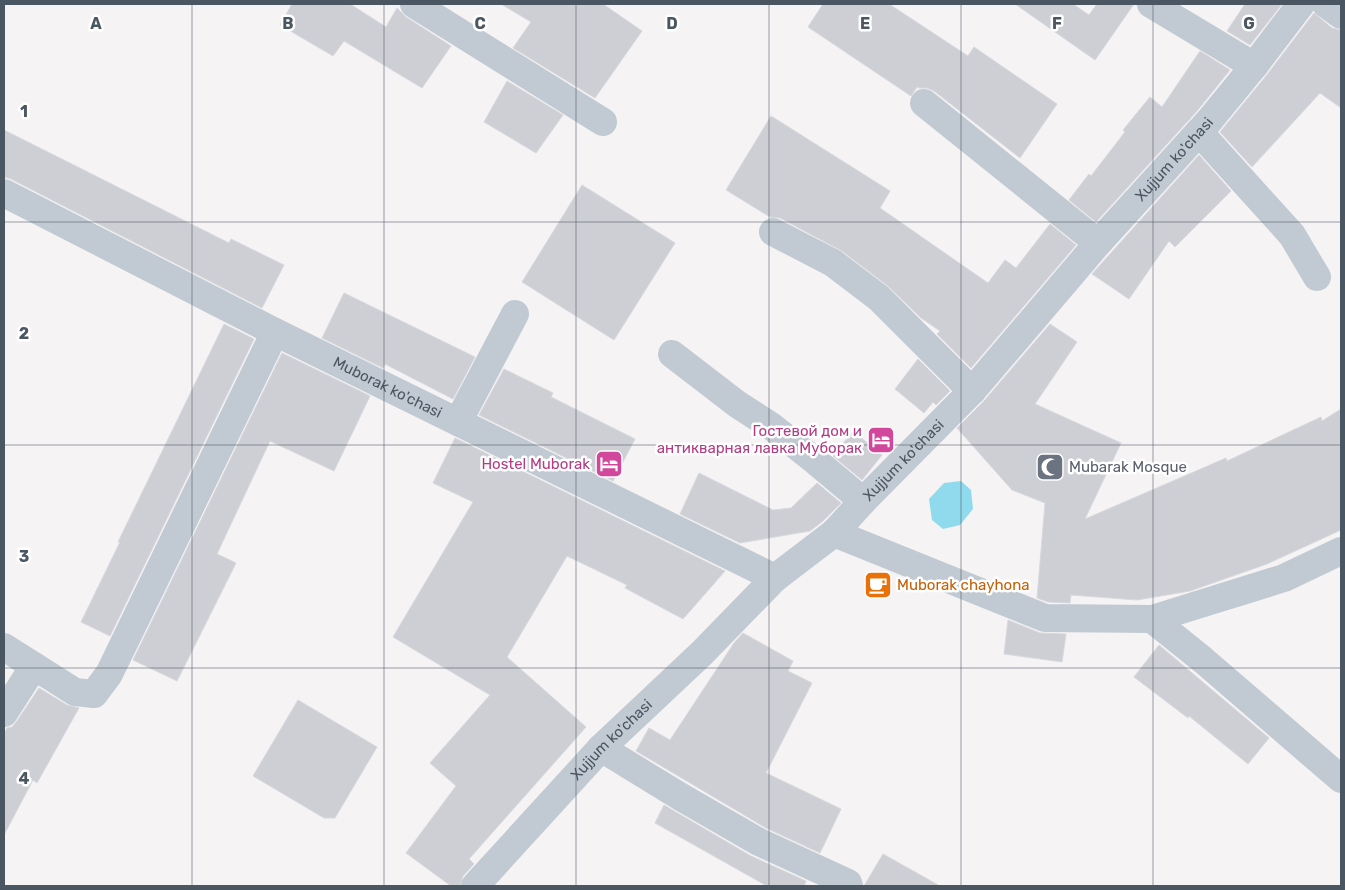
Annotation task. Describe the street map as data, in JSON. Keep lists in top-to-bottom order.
{
  "streets": {
    "street": ["Xujjum ko'chasi", "Muborak ko'chasi"]
  },
  "crossings": [
    ["Xujjum ko'chasi", "Muborak ko'chasi"]
  ],
  "places": {
    "hotel": ["Гостевой дом и антикварная лавка Муборак", "Hostel Muborak"],
    "mosque": ["Mubarak Mosque"],
    "cafe": ["Muborak chayhona"]
  },
  "grid": {
    "columns": [
      "A",
      "B",
      "C",
      "D",
      "E",
      "F",
      "G"
    ],
    "rows": [
      "1",
      "2",
      "3",
      "4"
    ]
  }
}
